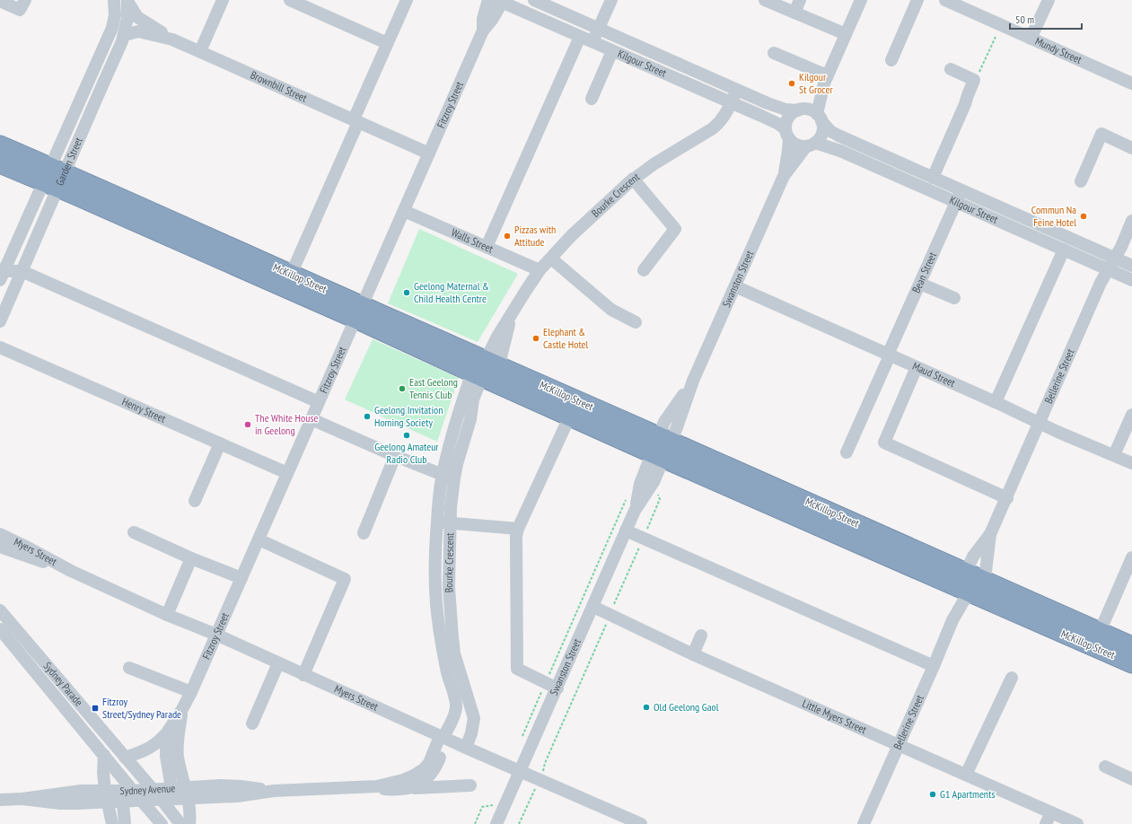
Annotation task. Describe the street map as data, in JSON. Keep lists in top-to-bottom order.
{
  "streets": {
    "highway": ["McKillop Street"],
    "street": [
      "Mundy Street",
      "Kilgour Street",
      "Brownbill Street",
      "Fitzroy Street",
      "Garden Street",
      "Bourke Crescent",
      "Walls Street",
      "Bean Street",
      "Swanston Street",
      "Maud Street",
      "Bellerine Street",
      "Henry Street",
      "Myers Street",
      "Sydney Parade",
      "Little Myers Street",
      "Sydney Avenue"
    ]
  },
  "crossings": [
    ["Kilgour Street", "Fitzroy Street"],
    ["Kilgour Street", "Bourke Crescent"],
    ["Kilgour Street", "Bean Street"],
    ["Kilgour Street", "Swanston Street"],
    ["Kilgour Street", "Bellerine Street"],
    ["Brownbill Street", "Fitzroy Street"],
    ["Brownbill Street", "Garden Street"],
    ["Fitzroy Street", "Walls Street"],
    ["Fitzroy Street", "McKillop Street"],
    ["Fitzroy Street", "Henry Street"],
    ["Fitzroy Street", "Myers Street"],
    ["Fitzroy Street", "Sydney Parade"],
    ["Fitzroy Street", "Sydney Avenue"],
    ["Garden Street", "McKillop Street"],
    ["Bourke Crescent", "Walls Street"],
    ["Bourke Crescent", "McKillop Street"],
    ["Bourke Crescent", "Myers Street"],
    ["Bourke Crescent", "Sydney Avenue"],
    ["Bean Street", "Maud Street"],
    ["McKillop Street", "Swanston Street"],
    ["McKillop Street", "Bellerine Street"],
    ["Swanston Street", "Maud Street"],
    ["Swanston Street", "Myers Street"],
    ["Swanston Street", "Little Myers Street"],
    ["Maud Street", "Bellerine Street"],
    ["Bellerine Street", "Little Myers Street"],
    ["Myers Street", "Sydney Avenue"],
    ["Sydney Parade", "Sydney Avenue"]
  ],
  "places": {
    "other": [
      "Kilgour St Grocer",
      "Commun Na Feine Hotel",
      "Pizzas with Attitude",
      "Geelong Maternal & Child Health Centre",
      "Elephant & Castle Hotel",
      "East Geelong Tennis Club",
      "Geelong Invitation Homing Society",
      "The White House in Geelong",
      "Geelong Amateur Radio Club",
      "Old Geelong Gaol",
      "G1 Apartments"
    ],
    "transit": ["Fitzroy Street/Sydney Parade"]
  },
  "scale_bar": "50 m"
}
